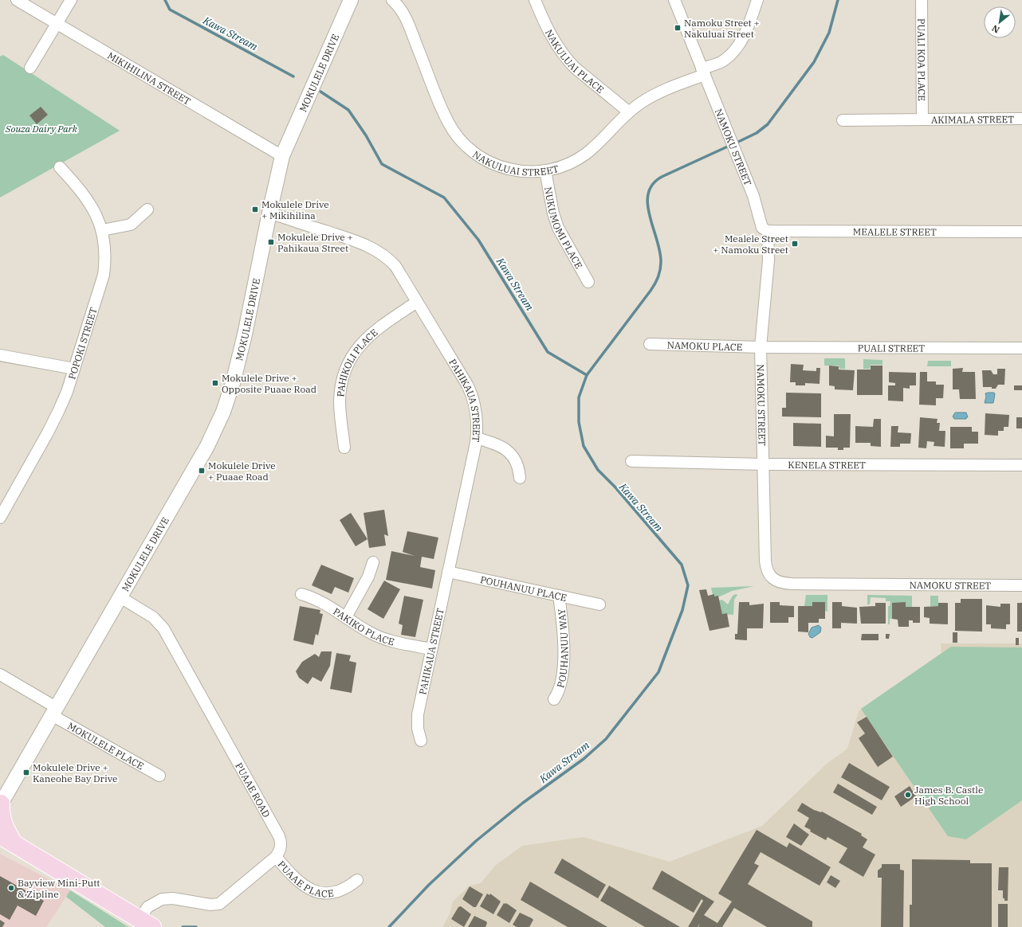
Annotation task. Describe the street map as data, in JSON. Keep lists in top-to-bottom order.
{
  "streets": {
    "street": [
      "NAKULUAI PLACE",
      "PUALI KOA PLACE",
      "MOKULELE DRIVE",
      "MIKIHILINA STREET",
      "AKIMALA STREET",
      "NAMOKU STREET",
      "NAKULUAI STREET",
      "NUKUMOMI PLACE",
      "MEALELE STREET",
      "POPOKI STREET",
      "NAMOKU PLACE",
      "PUALI STREET",
      "PAHIKOLI PLACE",
      "PAHIKAUA STREET",
      "KENELA STREET",
      "POUHANUU PLACE",
      "PAKIKO PLACE",
      "POUHANUU WAY",
      "MOKULELE PLACE",
      "PUAAE ROAD",
      "PUAAE PLACE"
    ]
  },
  "crossings": [
    ["NAKULUAI PLACE", "NAKULUAI STREET"],
    ["PUALI KOA PLACE", "AKIMALA STREET"],
    ["MOKULELE DRIVE", "MIKIHILINA STREET"],
    ["MOKULELE DRIVE", "PAHIKAUA STREET"],
    ["MOKULELE DRIVE", "MOKULELE PLACE"],
    ["MOKULELE DRIVE", "PUAAE ROAD"],
    ["NAMOKU STREET", "NAKULUAI STREET"],
    ["NAMOKU STREET", "MEALELE STREET"],
    ["NAMOKU STREET", "NAMOKU PLACE"],
    ["NAMOKU STREET", "PUALI STREET"],
    ["NAMOKU STREET", "KENELA STREET"],
    ["NAKULUAI STREET", "NUKUMOMI PLACE"],
    ["NAMOKU PLACE", "PUALI STREET"],
    ["PAHIKOLI PLACE", "PAHIKAUA STREET"],
    ["PAHIKAUA STREET", "POUHANUU PLACE"],
    ["PAHIKAUA STREET", "PAKIKO PLACE"],
    ["POUHANUU PLACE", "POUHANUU WAY"],
    ["PUAAE ROAD", "PUAAE PLACE"]
  ],
  "water": ["Kawa Stream"],
  "parks": ["Souza Dairy Park"],
  "places": {
    "transit": [
      "Namoku Street + Nakuluai Street",
      "Mokulele Drive + Mikihilina",
      "Mokulele Drive + Pahikaua Street",
      "Mealele Street + Namoku Street",
      "Mokulele Drive + Opposite Puaae Road",
      "Mokulele Drive + Puaae Road",
      "Mokulele Drive + Kaneohe Bay Drive"
    ],
    "other": ["James B. Castle High School", "Bayview Mini-Putt & Zipline"]
  },
  "north": "bottom left"
}
